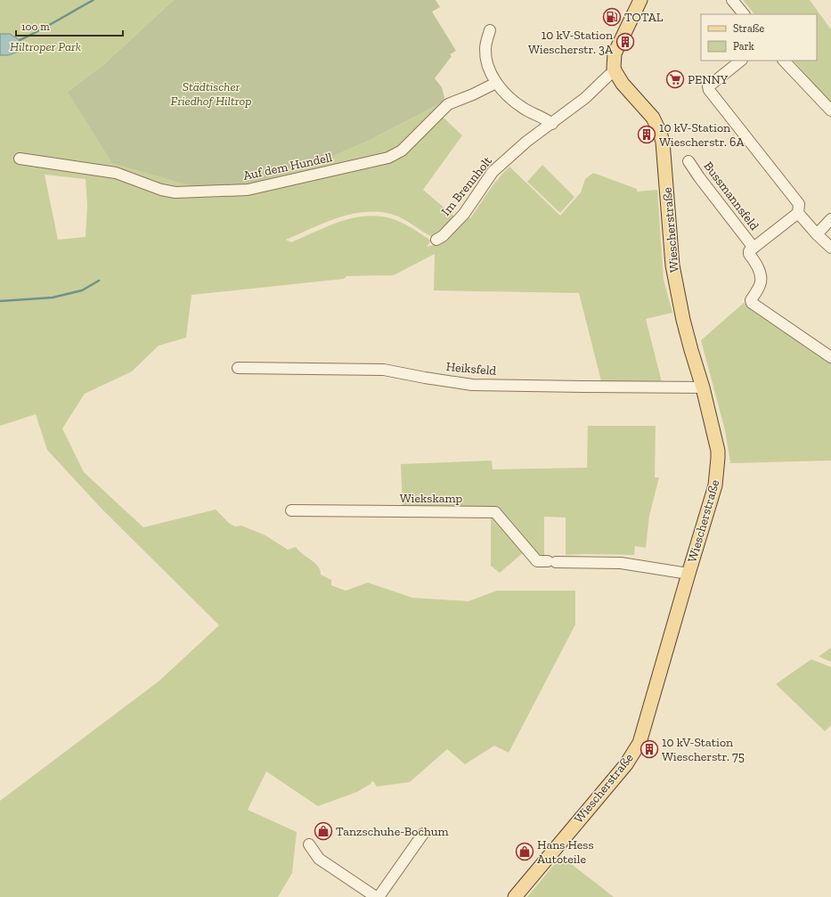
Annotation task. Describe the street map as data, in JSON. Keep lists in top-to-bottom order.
{
  "streets": {
    "main road": ["Wiescherstraße"],
    "street": [
      "Auf dem Hundell",
      "Im Brennholt",
      "Bussmannsfeld",
      "Heiksfeld",
      "Wiekskamp"
    ]
  },
  "crossings": [
    ["Im Brennholt", "Wiescherstraße"],
    ["Wiescherstraße", "Heiksfeld"],
    ["Wiescherstraße", "Wiekskamp"]
  ],
  "parks": ["Hiltroper Park", "Städtischer Friedhof Hiltrop"],
  "places": {
    "fuel station": ["TOTAL"],
    "building": ["10 kV-Station Wiescherstr. 3A", "10 kV-Station Wiescherstr. 6A", "10 kV-Station Wiescherstr. 75"],
    "supermarket": ["PENNY"],
    "shop": ["Tanzschuhe-Bochum", "Hans Hess Autoteile"]
  },
  "legend": ["Straße", "Park"],
  "scale_bar": "100 m"
}
